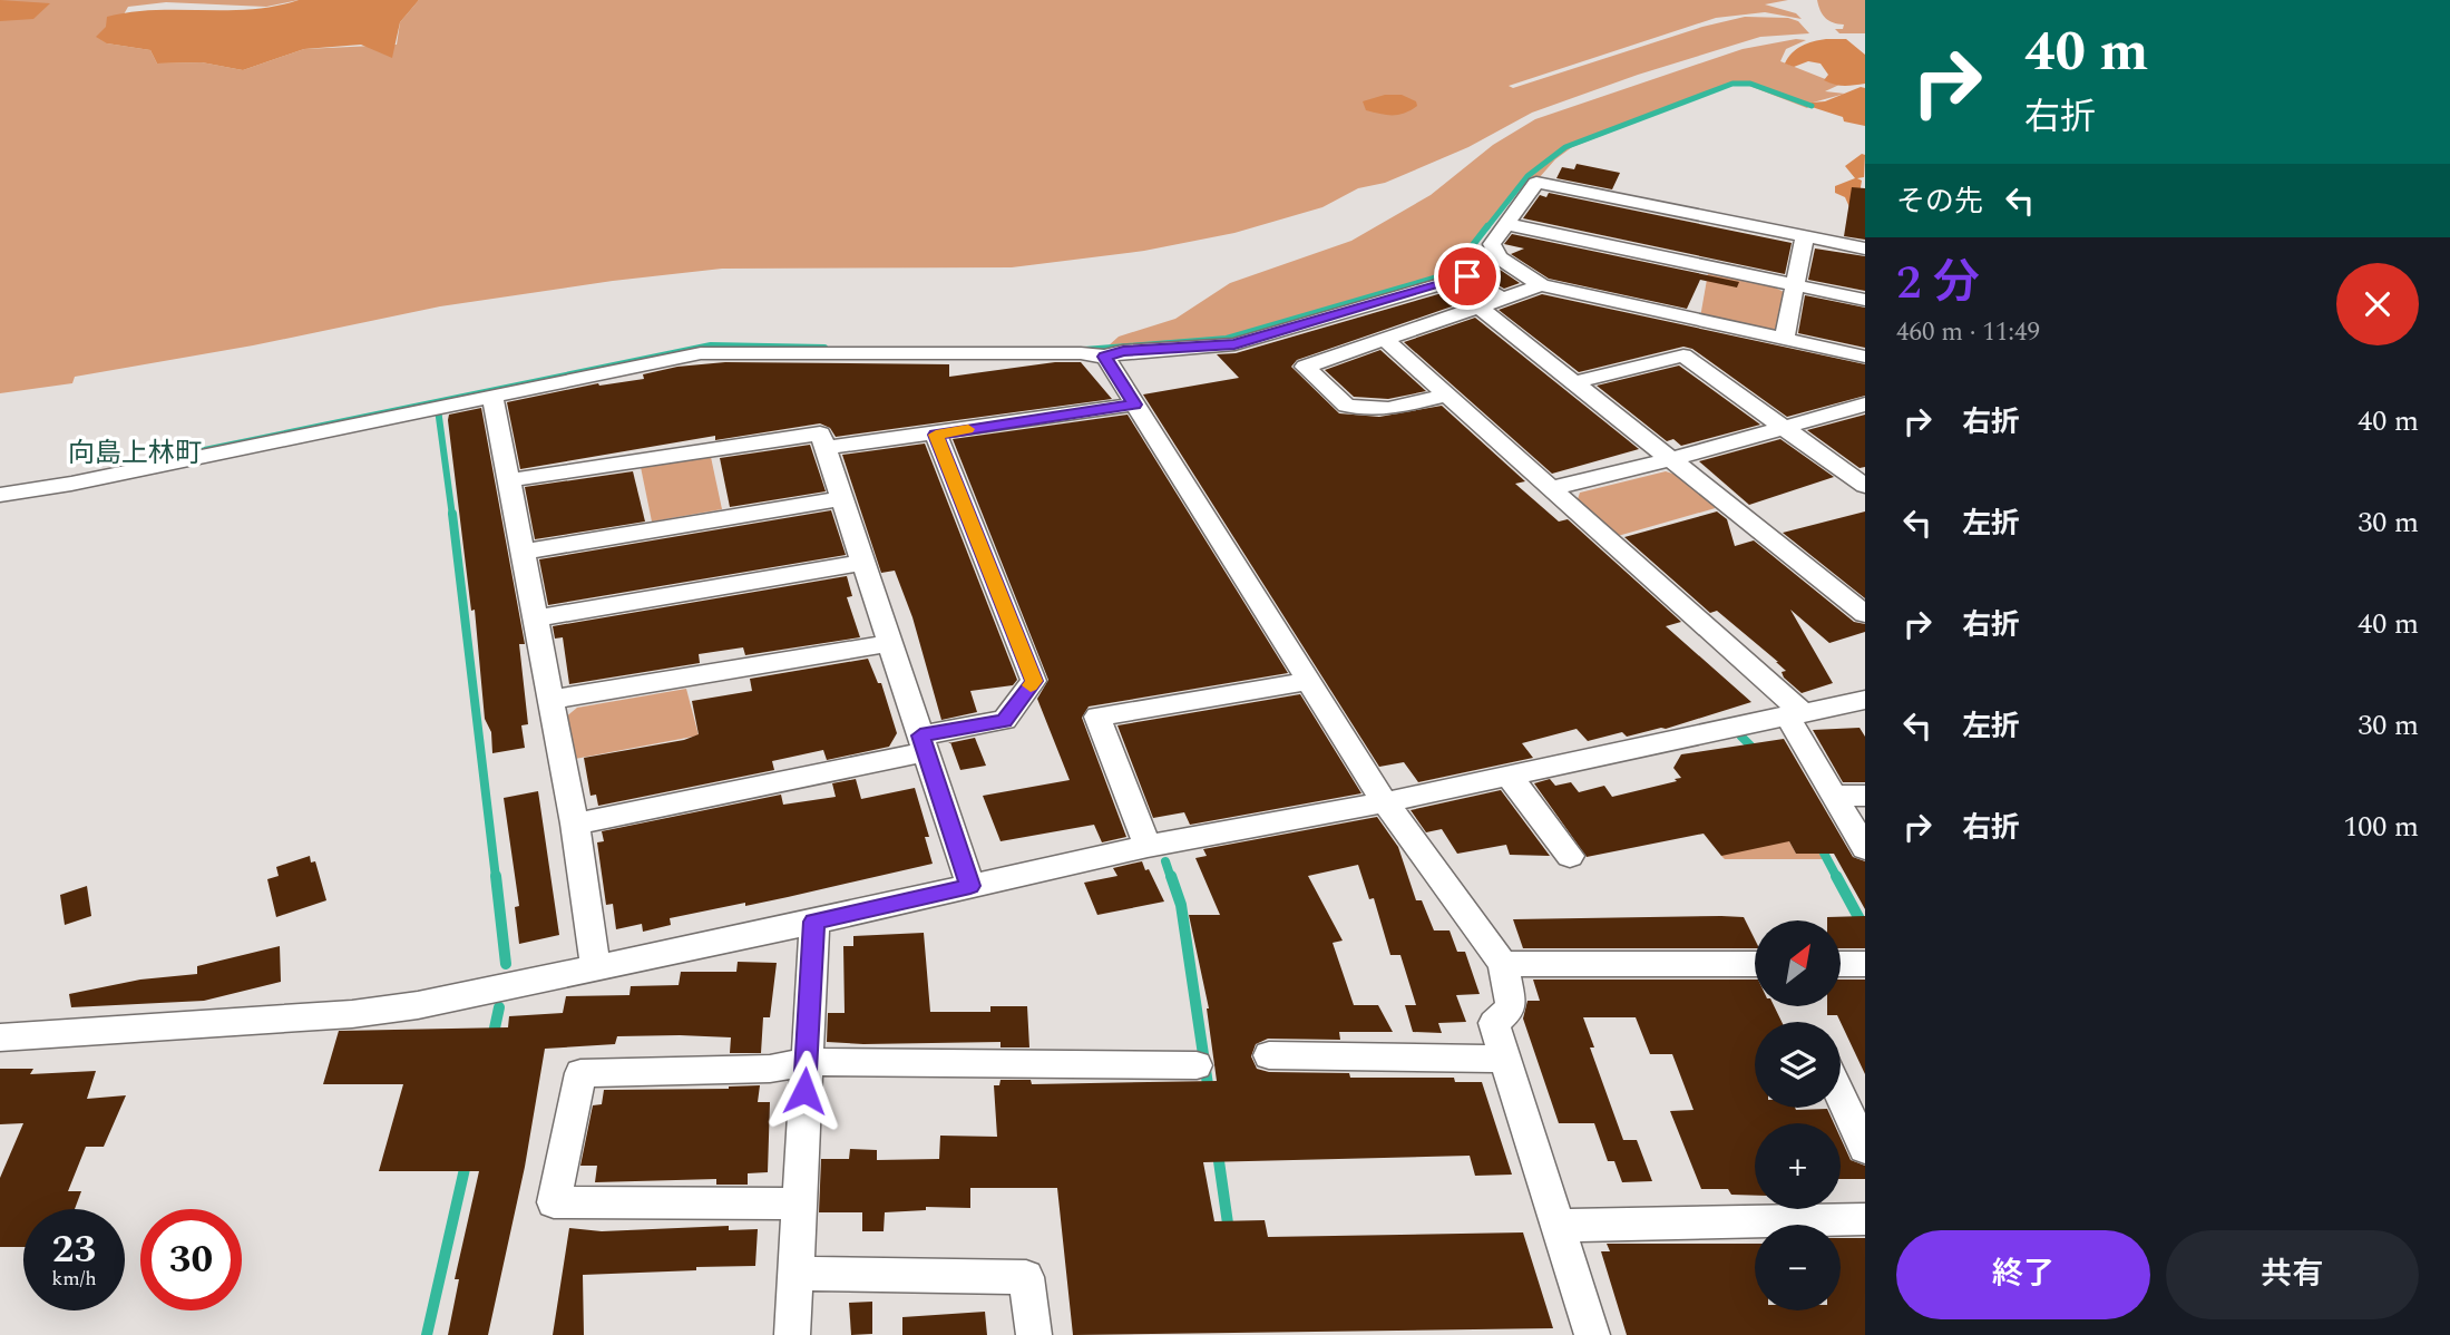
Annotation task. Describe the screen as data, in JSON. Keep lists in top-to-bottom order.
{
  "districts": ["向島上林町"],
  "north": "top right",
  "page": {
    "turn": ["40 m", "右折"],
    "then": "その先",
    "heading": ["2 分", "460 m · 11:49"],
    "list": [
      {
        "name": "右折",
        "value": "40 m"
      },
      {
        "name": "左折",
        "value": "30 m"
      },
      {
        "name": "右折",
        "value": "40 m"
      },
      {
        "name": "左折",
        "value": "30 m"
      },
      {
        "name": "右折",
        "value": "100 m"
      }
    ],
    "map_buttons": ["+", "−"],
    "speed": "23 km/h",
    "limit": "30",
    "buttons": ["終了", "共有"]
  }
}
